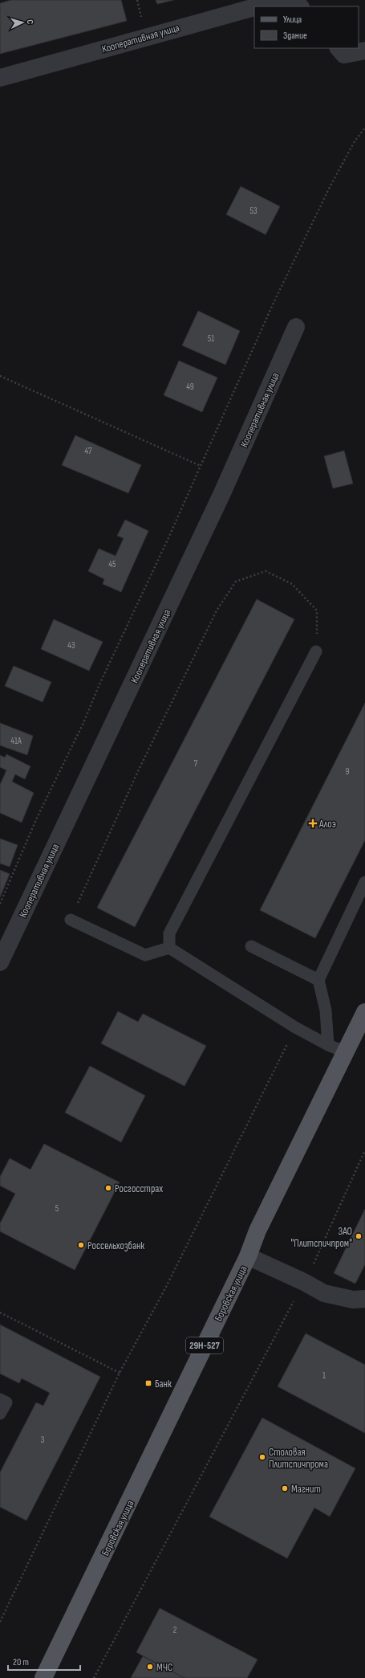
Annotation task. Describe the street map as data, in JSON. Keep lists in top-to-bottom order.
{
  "streets": {
    "main road": ["Боровская улица", "29Н-527"],
    "street": ["Кооперативная улица"]
  },
  "places": {
    "health": ["Алоэ"],
    "other": [
      "Росгосстрах",
      "ЗАО \"Плитспичпром\"",
      "Россельхозбанк",
      "Столовая Плитспичпрома",
      "Магнит",
      "МЧС"
    ],
    "transit": ["Банк"]
  },
  "house_numbers": [
    "53",
    "51",
    "49",
    "47",
    "45",
    "43",
    "41А",
    "7",
    "9",
    "5",
    "1",
    "3",
    "2"
  ],
  "legend": ["Улица", "Здание"],
  "scale_bar": "20 m",
  "north": "right"
}
